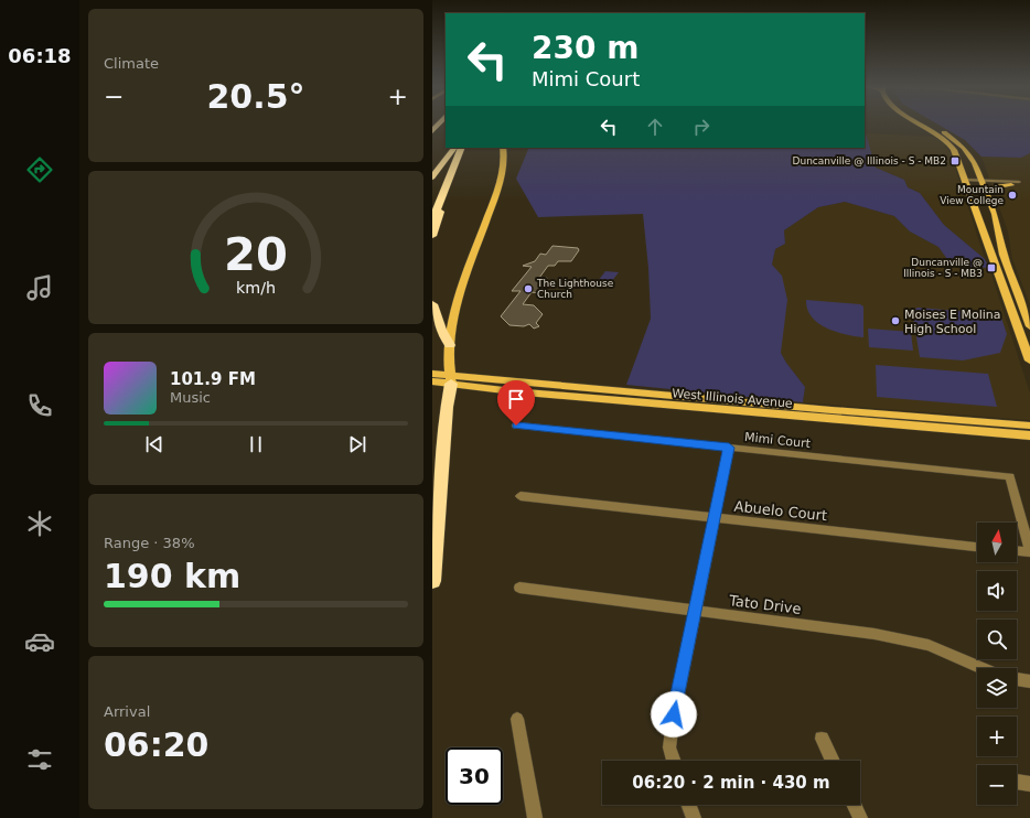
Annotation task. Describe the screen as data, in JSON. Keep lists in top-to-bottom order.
{
  "streets": {
    "main road": ["West Illinois Avenue"],
    "street": ["Mimi Court", "Abuelo Court", "Tato Drive"]
  },
  "places": {
    "transit": ["Duncanville @ Illinois - S - MB2", "Duncanville @ Illinois - S - MB3"],
    "other": ["Mountain View College", "The Lighthouse Church", "Moises E Molina High School"]
  },
  "north": "top",
  "page": {
    "tabs": "06:18",
    "tile": [
      "Climate",
      ["Range · 38%", "190 km"],
      ["Arrival", "06:20"]
    ],
    "turn": ["230 m", "Mimi Court"],
    "heat": ["−", "20.5°", "+"],
    "song": ["101.9 FM", "Music"],
    "map_buttons": ["+", "−"],
    "limit": "30",
    "trip": "06:20 · 2 min · 430 m",
    "gauge": ["20", "km/h"]
  }
}
